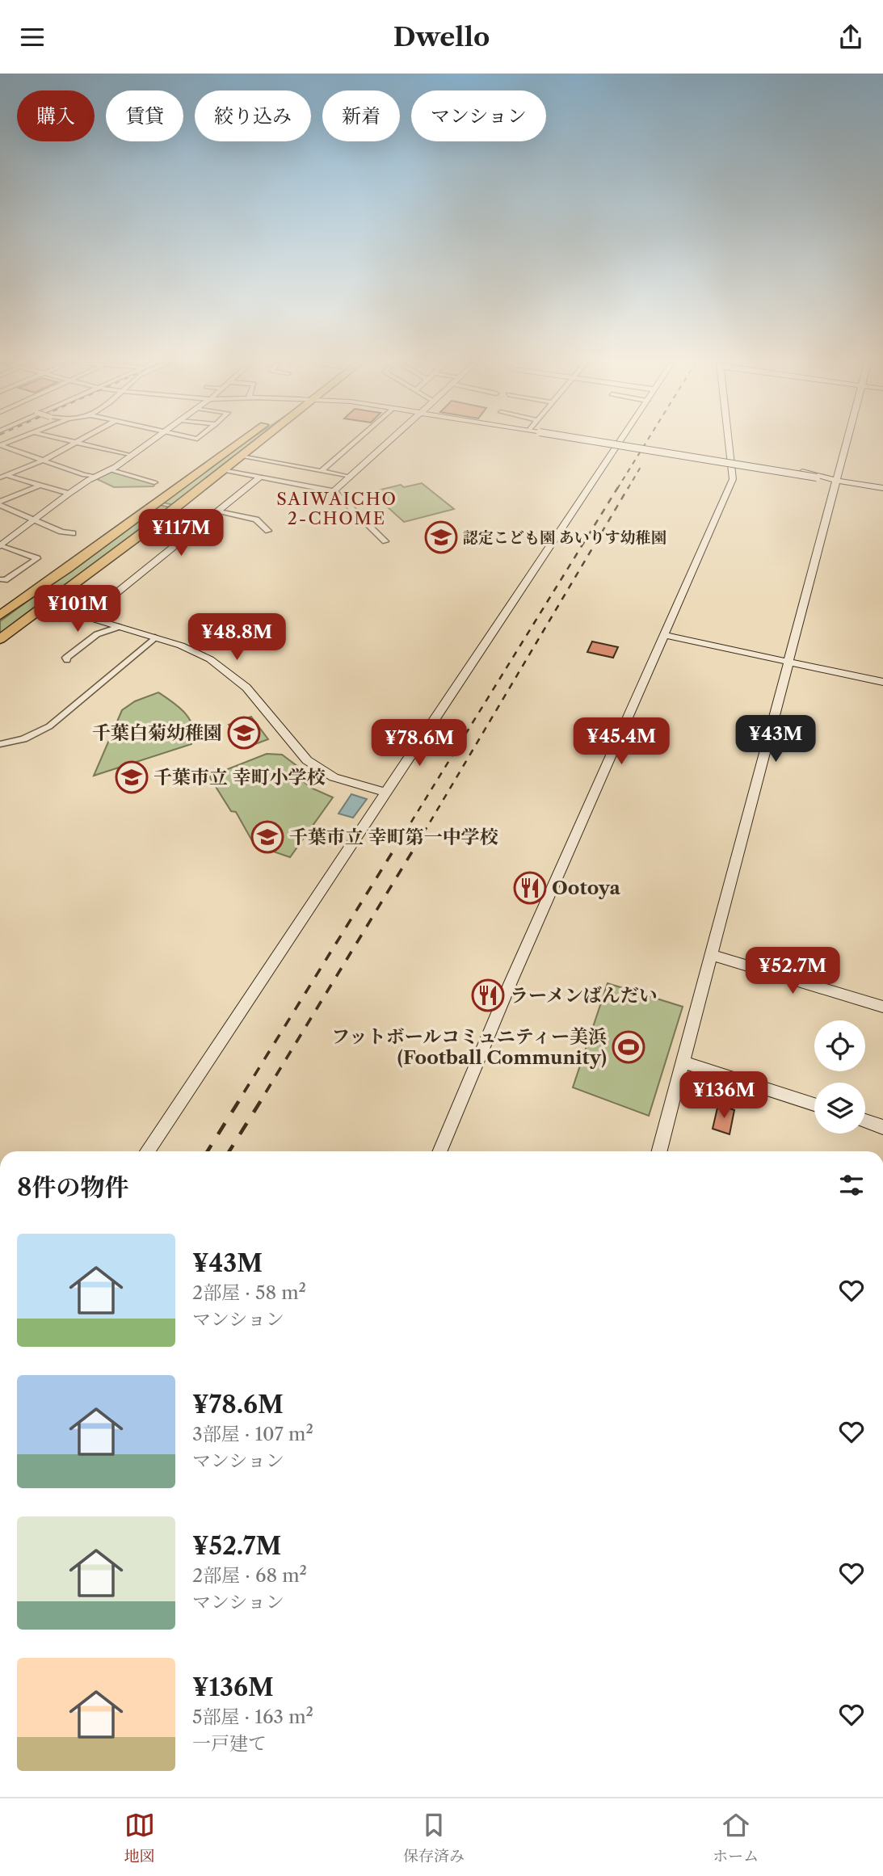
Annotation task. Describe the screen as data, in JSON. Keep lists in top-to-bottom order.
{
  "districts": ["SAIWAICHO 2-CHOME"],
  "places": {
    "school or university": [
      "認定こども園 あいりす幼稚園",
      "千葉白菊幼稚園",
      "千葉市立 幸町小学校",
      "千葉市立 幸町第一中学校"
    ],
    "restaurant": ["Ootoya", "ラーメンばんだい"],
    "sports": ["フットボールコミュニティー美浜 (Football Community)"]
  },
  "page": {
    "header": "Dwello",
    "chip": [
      "購入",
      "賃貸",
      "絞り込み",
      "新着",
      "マンション"
    ],
    "price": [
      "¥117M",
      "¥101M",
      "¥48.8M",
      "¥43M",
      "¥45.4M",
      "¥78.6M",
      "¥52.7M",
      "¥136M"
    ],
    "heading": "8件の物件",
    "list": [
      {
        "name": "¥43M",
        "note": "2部屋 · 58 m² · マンション"
      },
      {
        "name": "¥78.6M",
        "note": "3部屋 · 107 m² · マンション"
      },
      {
        "name": "¥52.7M",
        "note": "2部屋 · 68 m² · マンション"
      },
      {
        "name": "¥136M",
        "note": "5部屋 · 163 m² · 一戸建て"
      }
    ],
    "tabs": ["地図", "保存済み", "ホーム"]
  }
}
